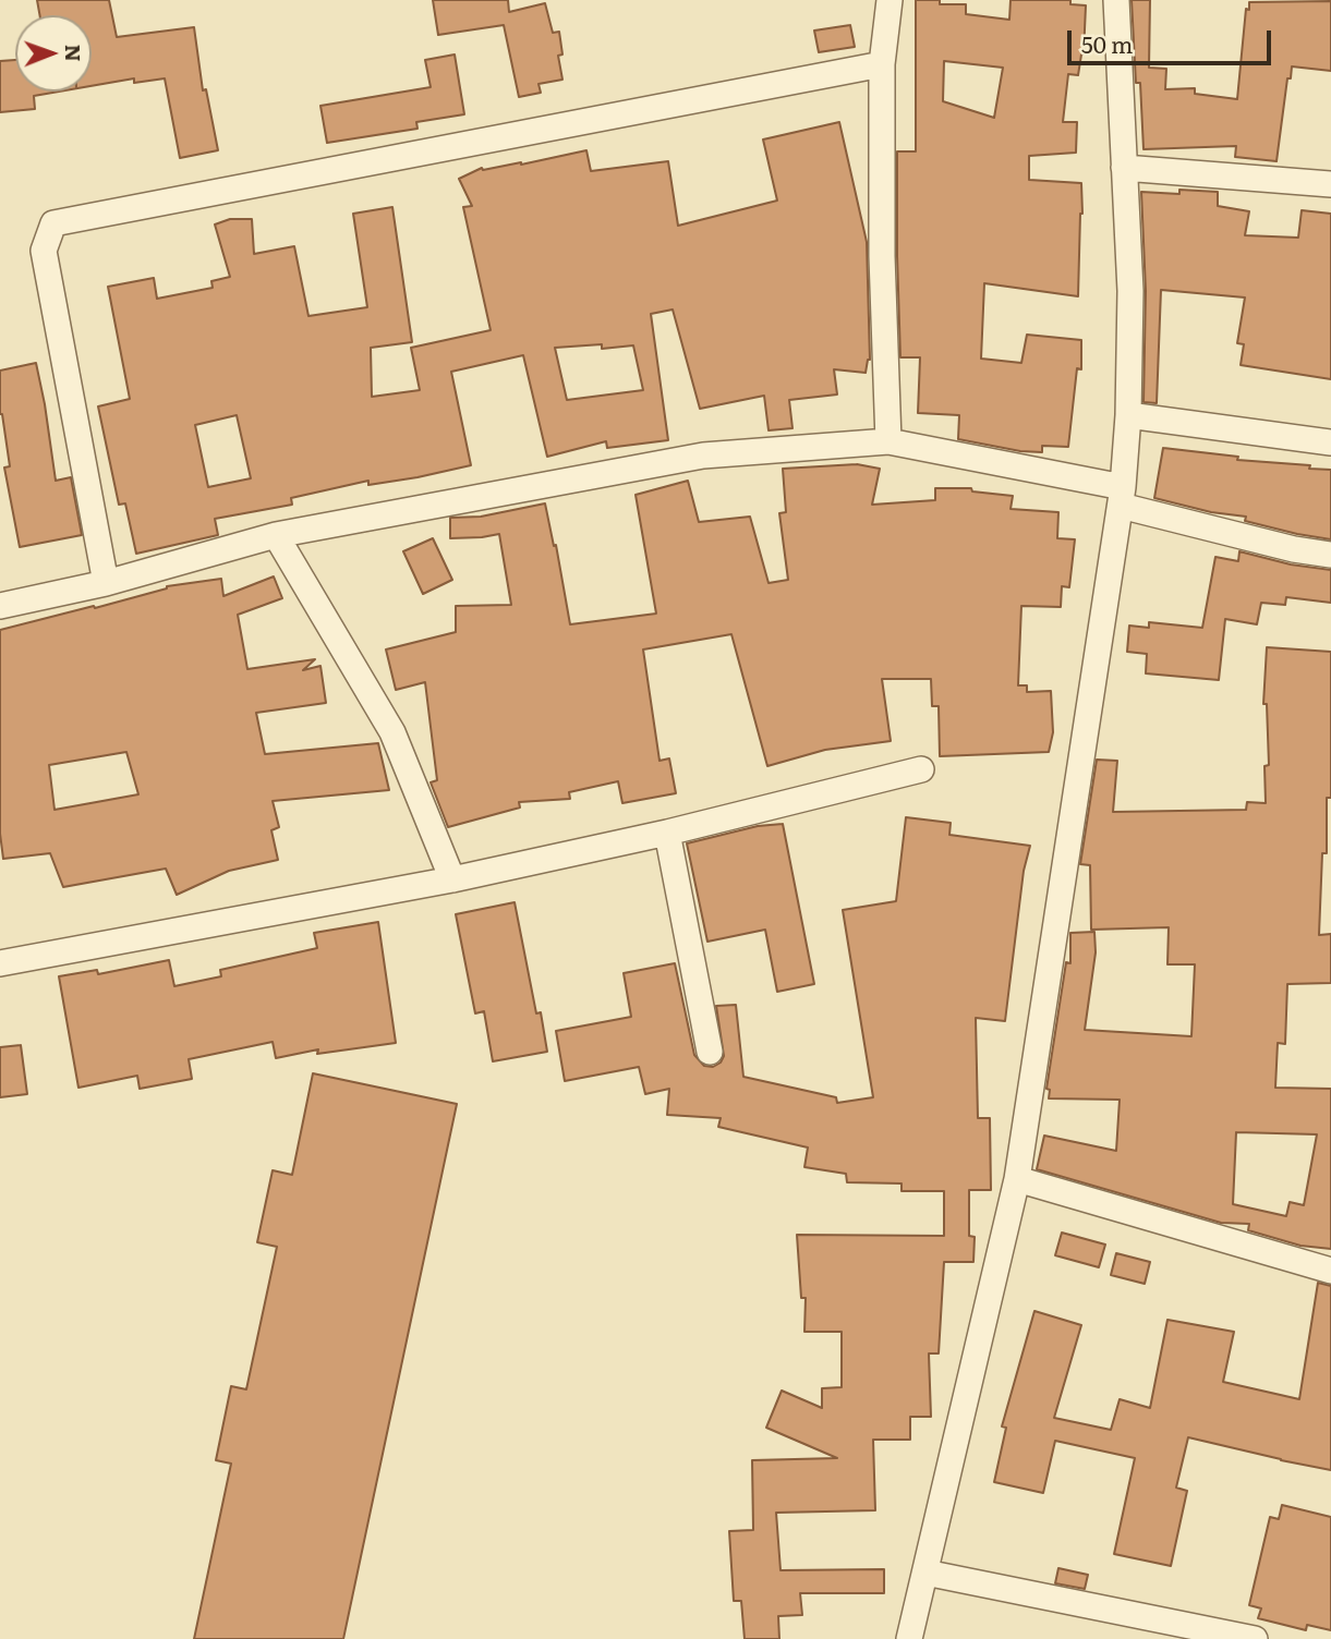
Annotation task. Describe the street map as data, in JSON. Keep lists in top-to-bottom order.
{
  "scale_bar": "50 m",
  "north": "right"
}
